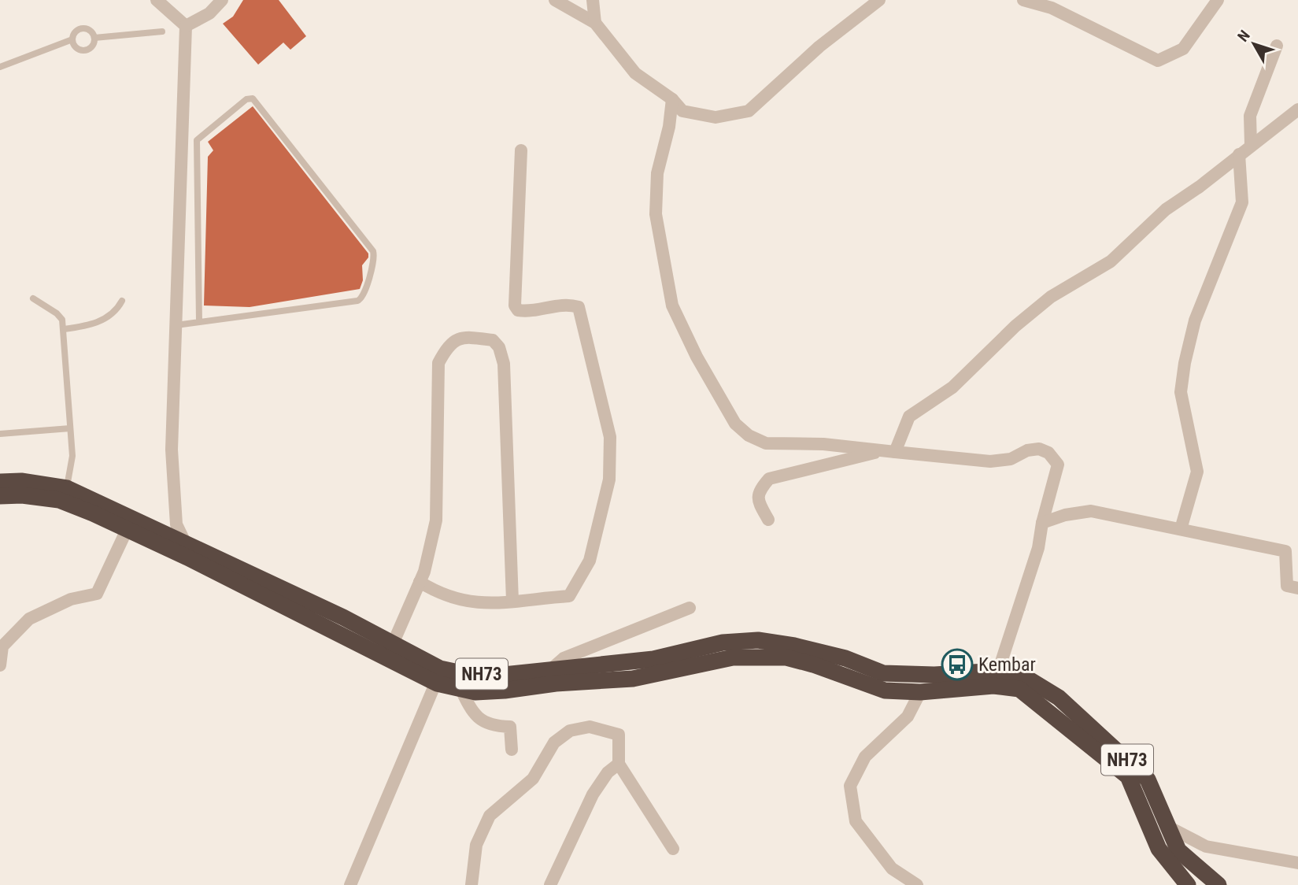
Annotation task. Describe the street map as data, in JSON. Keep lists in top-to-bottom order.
{
  "streets": {
    "highway": ["NH73"]
  },
  "places": {
    "bus stop": ["Kembar"]
  },
  "north": "top left"
}
